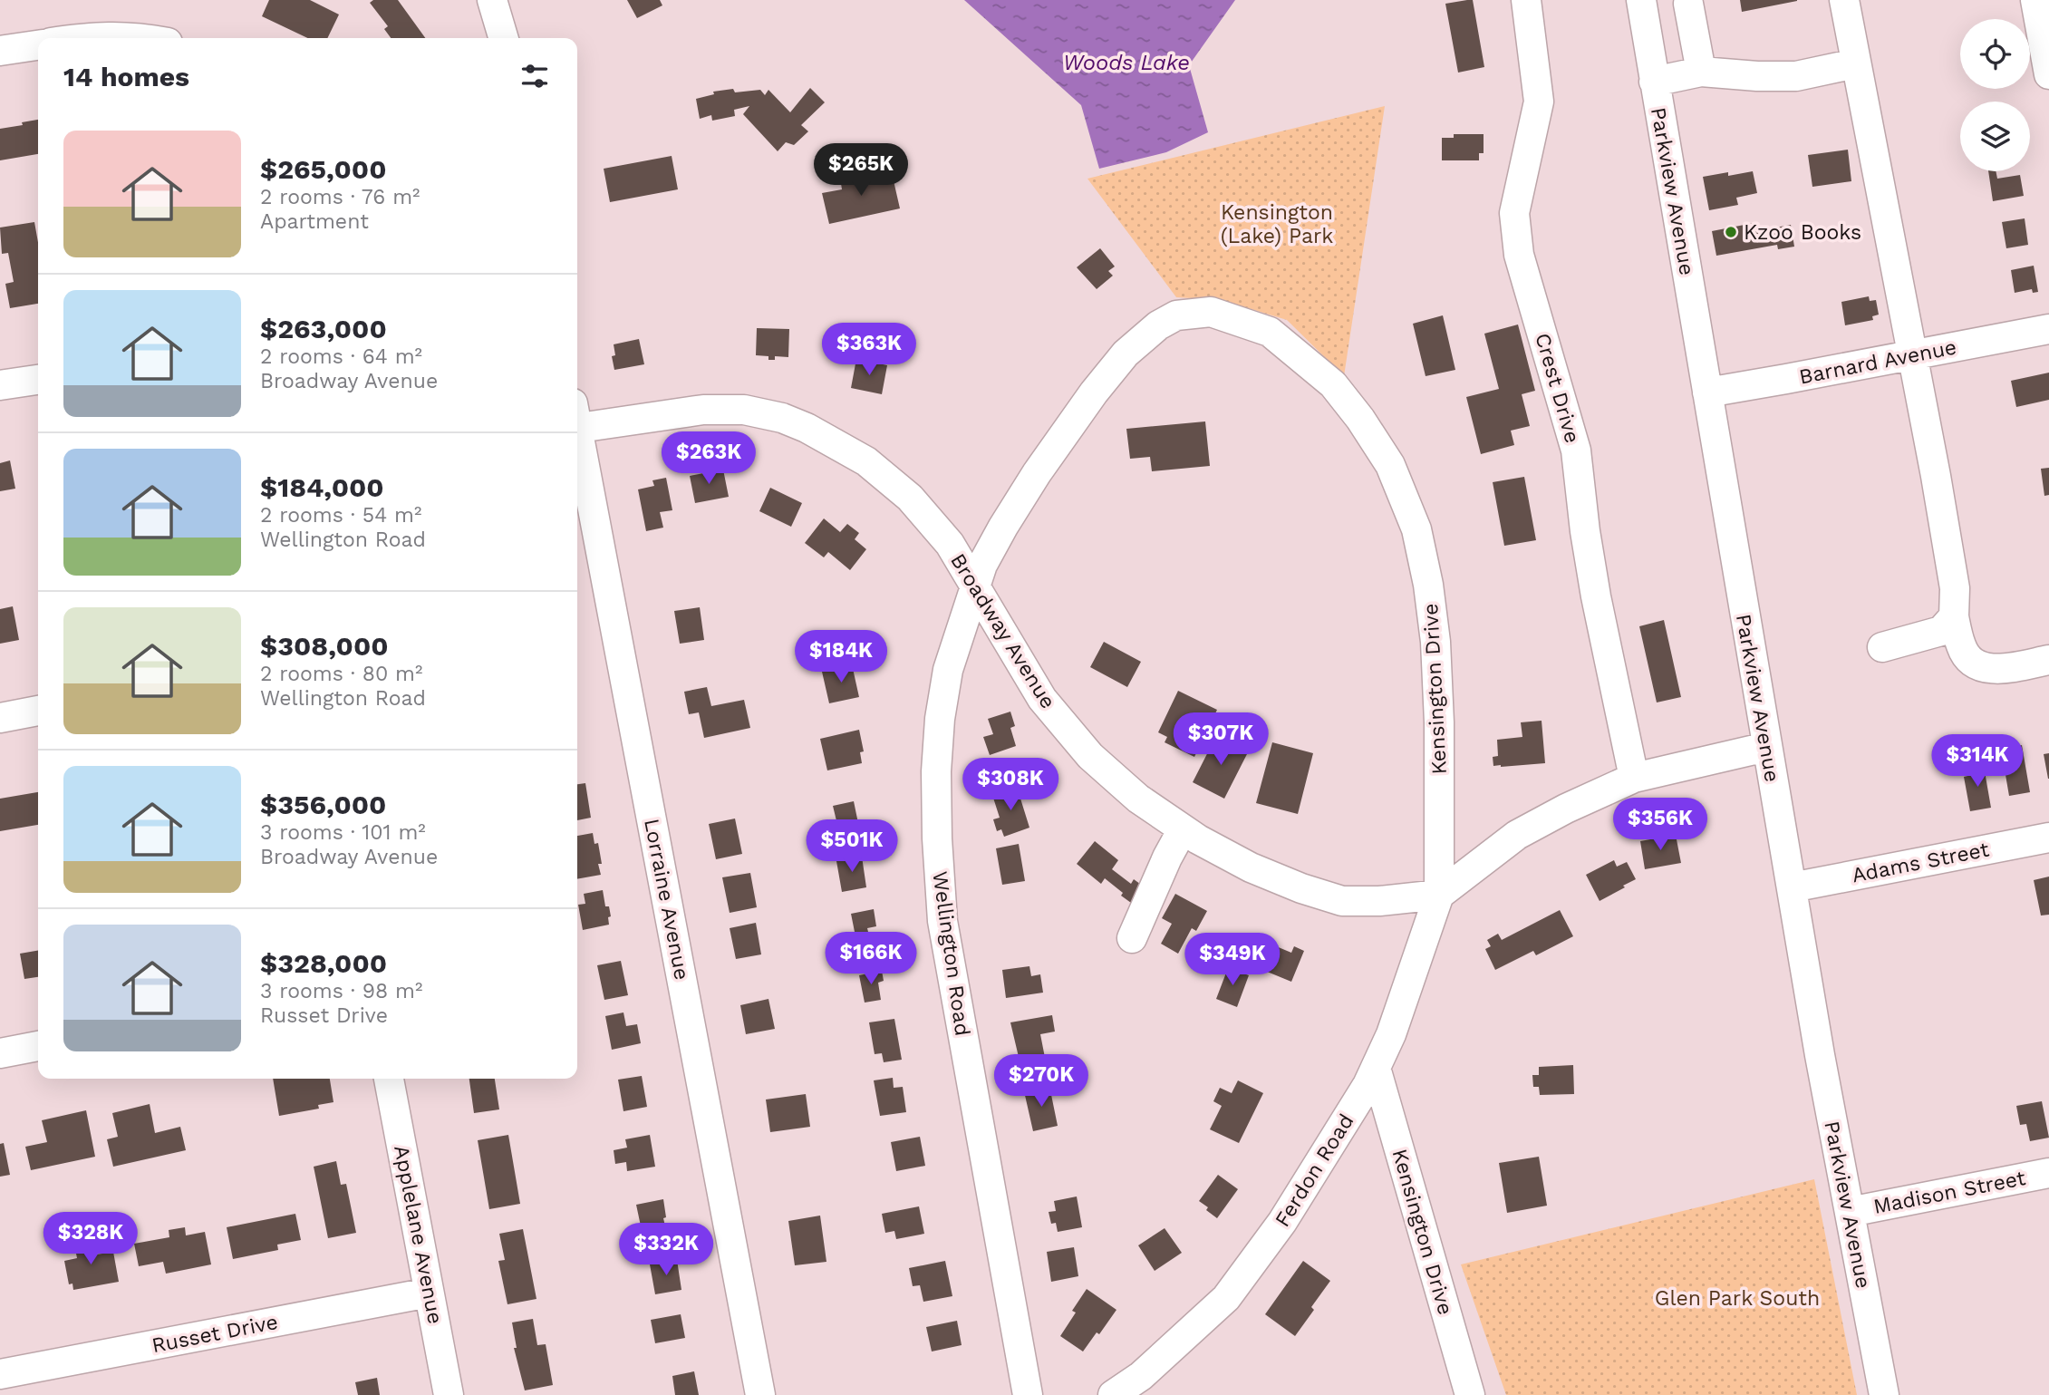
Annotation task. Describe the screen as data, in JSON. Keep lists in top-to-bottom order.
{
  "streets": {
    "street": [
      "Parkview Avenue",
      "Barnard Avenue",
      "Crest Drive",
      "Broadway Avenue",
      "Kensington Drive",
      "Adams Street",
      "Lorraine Avenue",
      "Wellington Road",
      "Ferdon Road",
      "Madison Street",
      "Applelane Avenue",
      "Russet Drive"
    ]
  },
  "crossings": [
    ["Parkview Avenue", "Barnard Avenue"],
    ["Parkview Avenue", "Adams Street"],
    ["Parkview Avenue", "Madison Street"],
    ["Broadway Avenue", "Kensington Drive"],
    ["Broadway Avenue", "Wellington Road"],
    ["Broadway Avenue", "Ferdon Road"],
    ["Kensington Drive", "Wellington Road"],
    ["Kensington Drive", "Ferdon Road"],
    ["Applelane Avenue", "Russet Drive"]
  ],
  "water": ["Woods Lake"],
  "parks": ["Kensington (Lake) Park", "Glen Park South"],
  "places": ["Kzoo Books"],
  "page": {
    "heading": "14 homes",
    "list": [
      {
        "name": "$265,000",
        "note": "2 rooms · 76 m² · Apartment"
      },
      {
        "name": "$263,000",
        "note": "2 rooms · 64 m² · Broadway Avenue"
      },
      {
        "name": "$184,000",
        "note": "2 rooms · 54 m² · Wellington Road"
      },
      {
        "name": "$308,000",
        "note": "2 rooms · 80 m² · Wellington Road"
      },
      {
        "name": "$356,000",
        "note": "3 rooms · 101 m² · Broadway Avenue"
      },
      {
        "name": "$328,000",
        "note": "3 rooms · 98 m² · Russet Drive"
      }
    ],
    "price": [
      "$265K",
      "$363K",
      "$263K",
      "$184K",
      "$307K",
      "$314K",
      "$308K",
      "$356K",
      "$501K",
      "$166K",
      "$349K",
      "$270K",
      "$328K",
      "$332K"
    ]
  }
}
